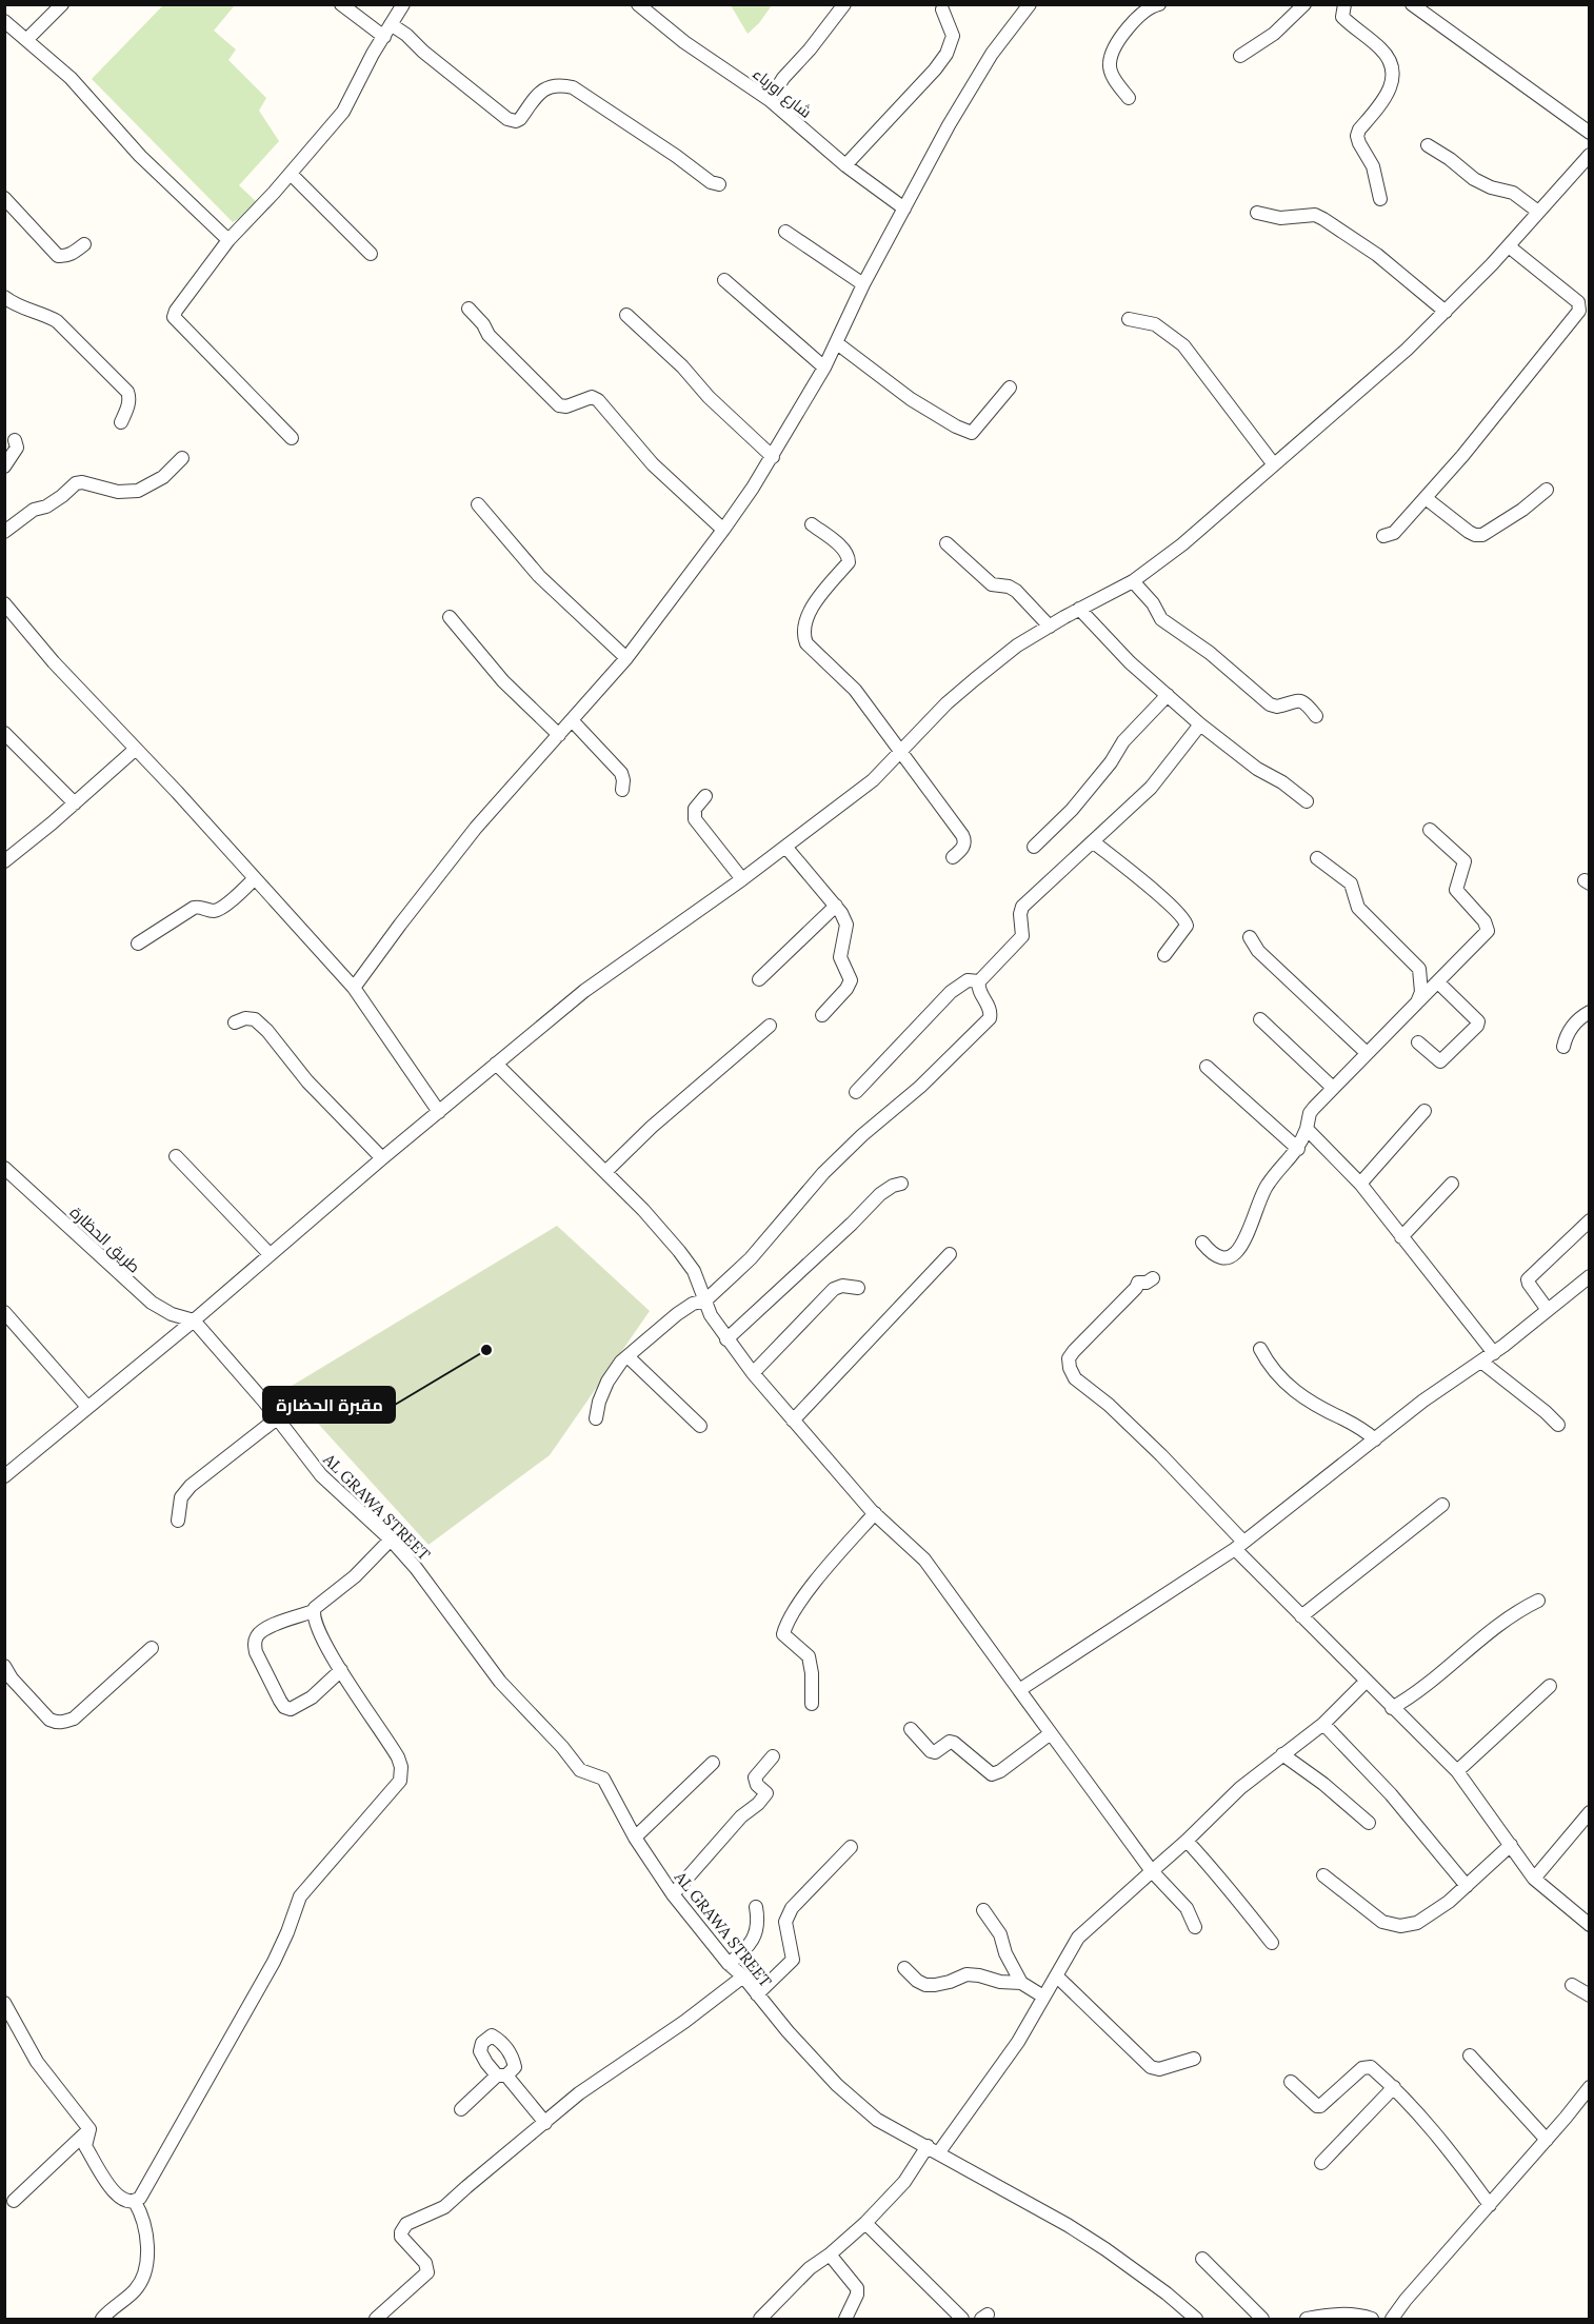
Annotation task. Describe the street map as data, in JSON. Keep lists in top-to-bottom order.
{
  "streets": {
    "street": ["شارع اورباء", "طريق الحظارة", "AL GRAWA STREET"]
  },
  "crossings": [
    ["طريق الحظارة", "AL GRAWA STREET"]
  ],
  "places": ["مقبرة الحضارة"]
}
